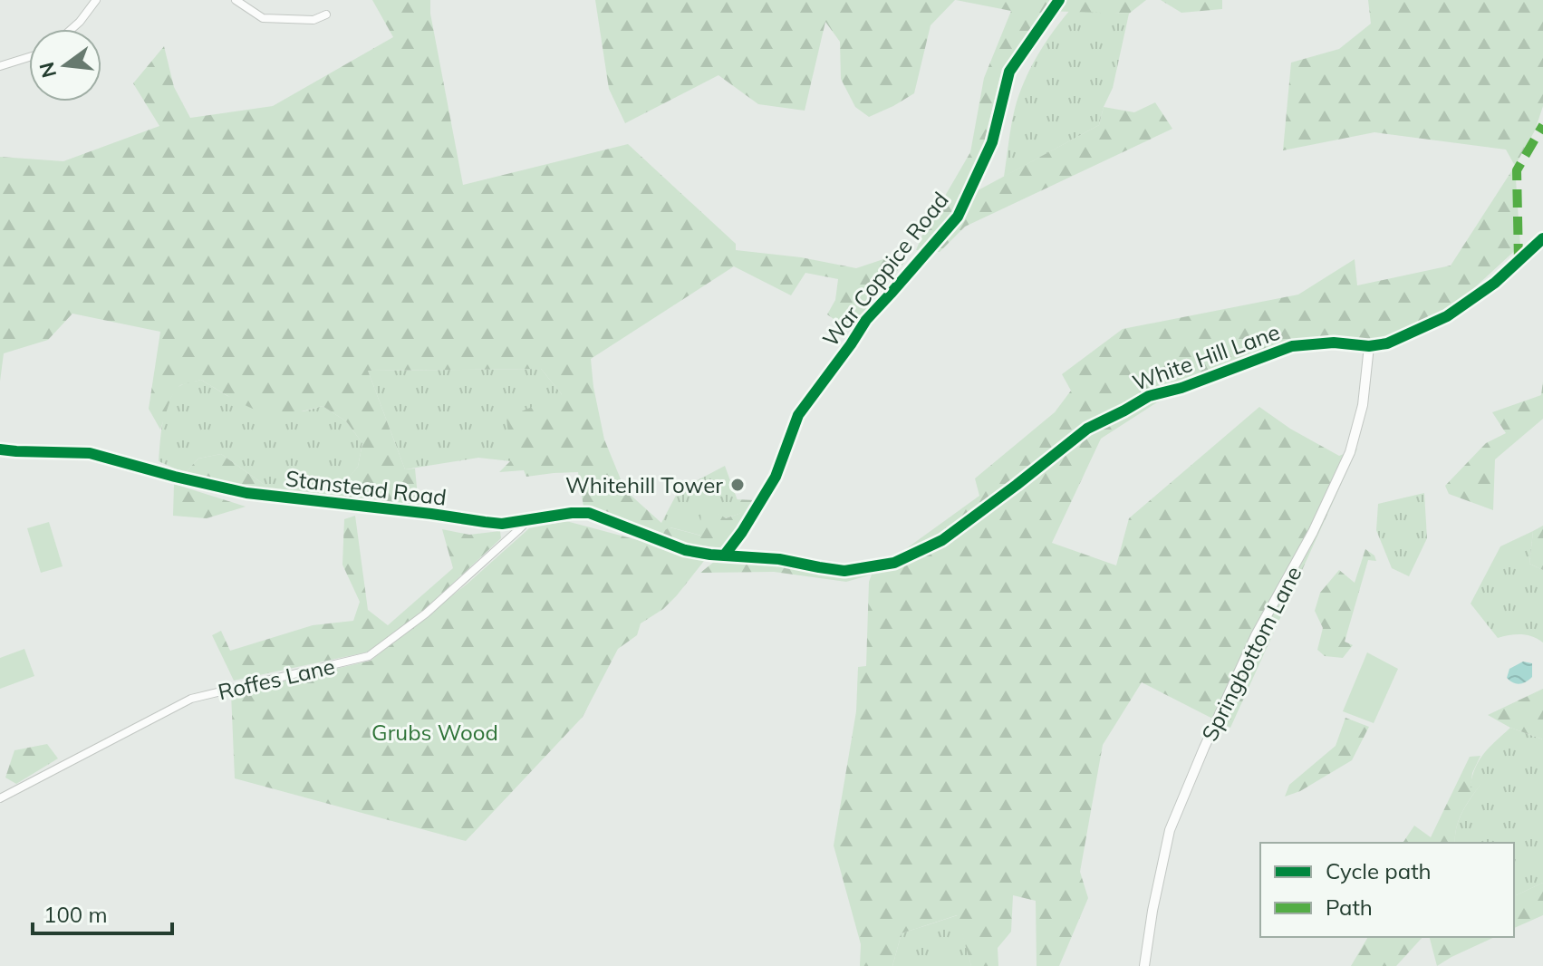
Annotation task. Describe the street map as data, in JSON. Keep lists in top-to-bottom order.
{
  "streets": {
    "street": [
      "War Coppice Road",
      "White Hill Lane",
      "Stanstead Road",
      "Springbottom Lane",
      "Roffes Lane"
    ]
  },
  "crossings": [
    ["War Coppice Road", "White Hill Lane"],
    ["War Coppice Road", "Stanstead Road"],
    ["White Hill Lane", "Stanstead Road"],
    ["White Hill Lane", "Springbottom Lane"],
    ["Stanstead Road", "Roffes Lane"]
  ],
  "parks": ["Grubs Wood"],
  "places": ["Whitehill Tower"],
  "legend": ["Cycle path", "Path"],
  "scale_bar": "100 m",
  "north": "left"
}
